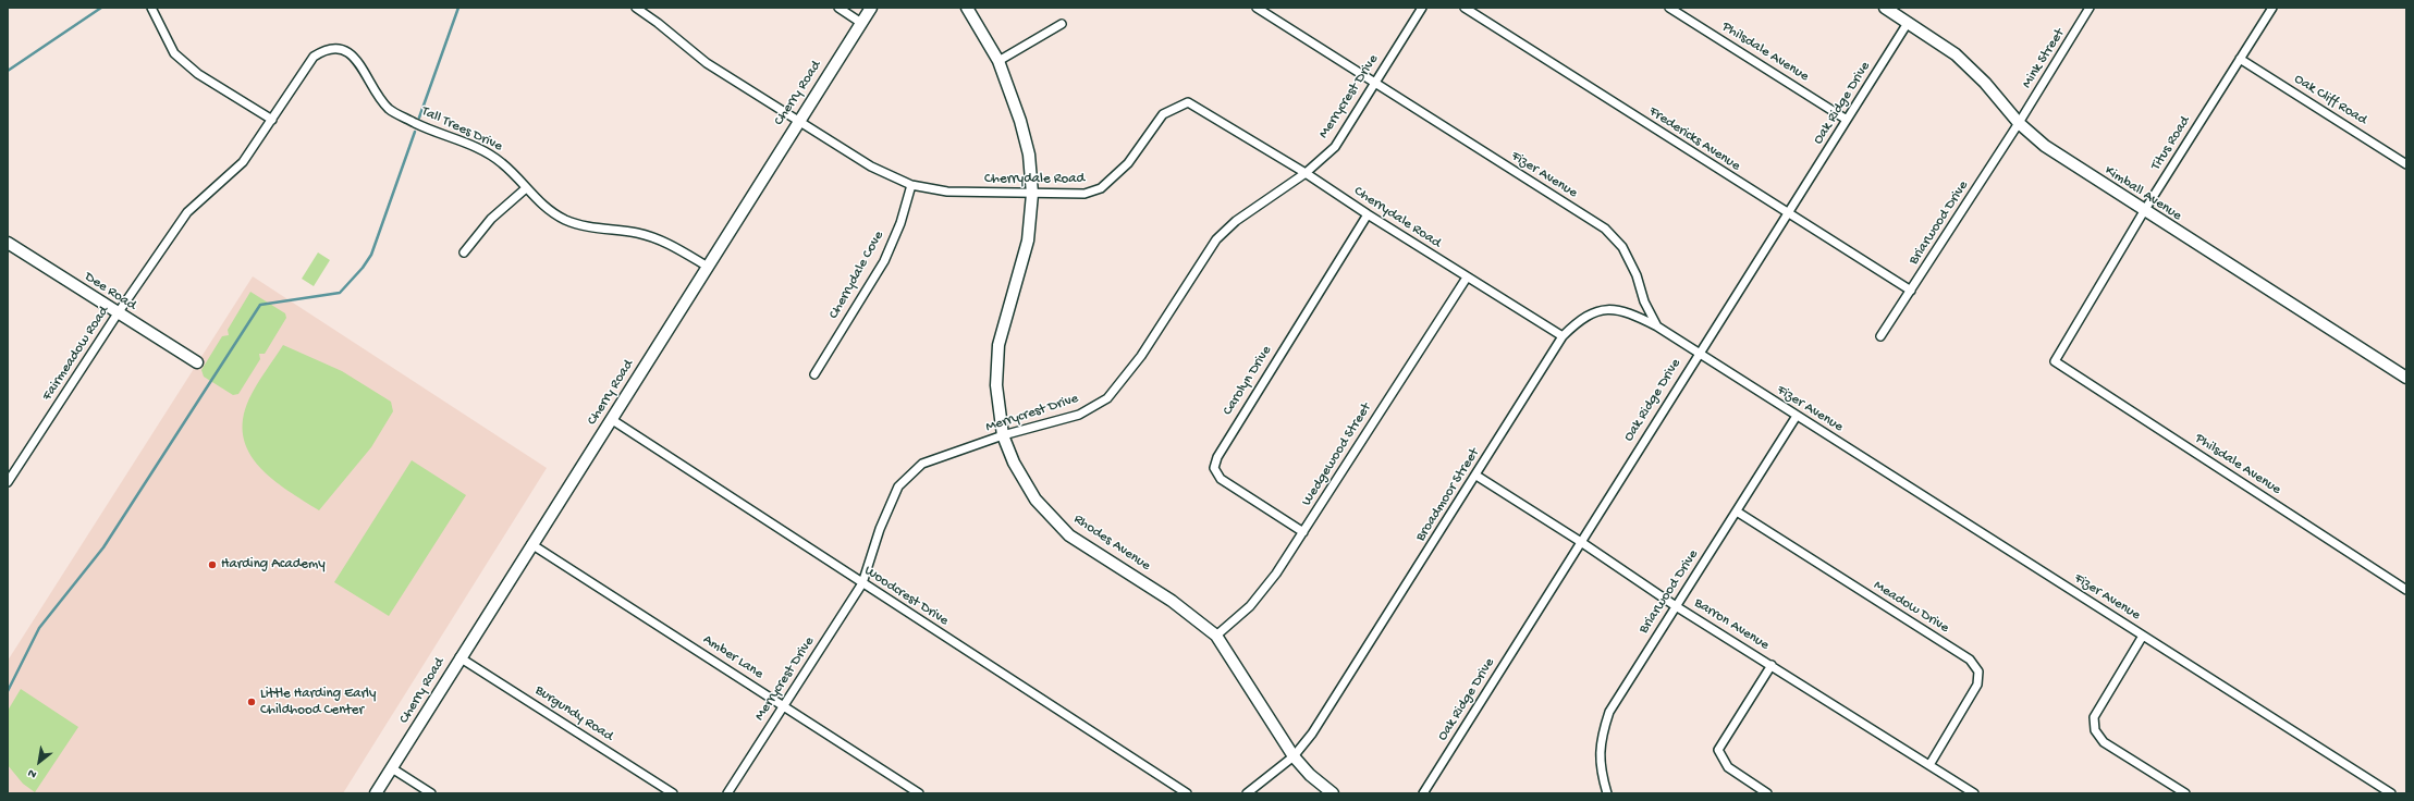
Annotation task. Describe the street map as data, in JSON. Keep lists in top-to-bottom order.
{
  "streets": {
    "main road": [
      "Cherry Road",
      "Kimball Avenue",
      "Dee Road",
      "Rhodes Avenue"
    ],
    "street": [
      "Philsdale Avenue",
      "Mink Street",
      "Merrycrest Drive",
      "Oak Cliff Road",
      "Oak Ridge Drive",
      "Tall Trees Drive",
      "Fredericks Avenue",
      "Titus Road",
      "Fizer Avenue",
      "Cherrydale Road",
      "Briarwood Drive",
      "Cherrydale Cove",
      "Fairmeadow Road",
      "Carolyn Drive",
      "Wedgewood Street",
      "Broadmoor Street",
      "Woodcrest Drive",
      "Meadow Drive",
      "Barron Avenue",
      "Amber Lane",
      "Burgundy Road"
    ]
  },
  "crossings": [
    ["Philsdale Avenue", "Oak Ridge Drive"],
    ["Philsdale Avenue", "Titus Road"],
    ["Mink Street", "Kimball Avenue"],
    ["Mink Street", "Briarwood Drive"],
    ["Cherry Road", "Tall Trees Drive"],
    ["Cherry Road", "Cherrydale Road"],
    ["Cherry Road", "Woodcrest Drive"],
    ["Cherry Road", "Amber Lane"],
    ["Cherry Road", "Burgundy Road"],
    ["Merrycrest Drive", "Fizer Avenue"],
    ["Merrycrest Drive", "Cherrydale Road"],
    ["Merrycrest Drive", "Rhodes Avenue"],
    ["Merrycrest Drive", "Woodcrest Drive"],
    ["Merrycrest Drive", "Amber Lane"],
    ["Oak Cliff Road", "Titus Road"],
    ["Oak Ridge Drive", "Fredericks Avenue"],
    ["Oak Ridge Drive", "Fizer Avenue"],
    ["Oak Ridge Drive", "Kimball Avenue"],
    ["Oak Ridge Drive", "Barron Avenue"],
    ["Tall Trees Drive", "Fairmeadow Road"],
    ["Fredericks Avenue", "Briarwood Drive"],
    ["Titus Road", "Kimball Avenue"],
    ["Fizer Avenue", "Briarwood Drive"],
    ["Fizer Avenue", "Broadmoor Street"],
    ["Cherrydale Road", "Cherrydale Cove"],
    ["Cherrydale Road", "Carolyn Drive"],
    ["Cherrydale Road", "Wedgewood Street"],
    ["Cherrydale Road", "Broadmoor Street"],
    ["Cherrydale Road", "Rhodes Avenue"],
    ["Kimball Avenue", "Briarwood Drive"],
    ["Briarwood Drive", "Meadow Drive"],
    ["Briarwood Drive", "Barron Avenue"],
    ["Dee Road", "Fairmeadow Road"],
    ["Carolyn Drive", "Wedgewood Street"],
    ["Wedgewood Street", "Rhodes Avenue"],
    ["Broadmoor Street", "Rhodes Avenue"],
    ["Broadmoor Street", "Barron Avenue"],
    ["Meadow Drive", "Barron Avenue"]
  ],
  "places": ["Harding Academy", "Little Harding Early Childhood Center"],
  "north": "bottom left"
}
